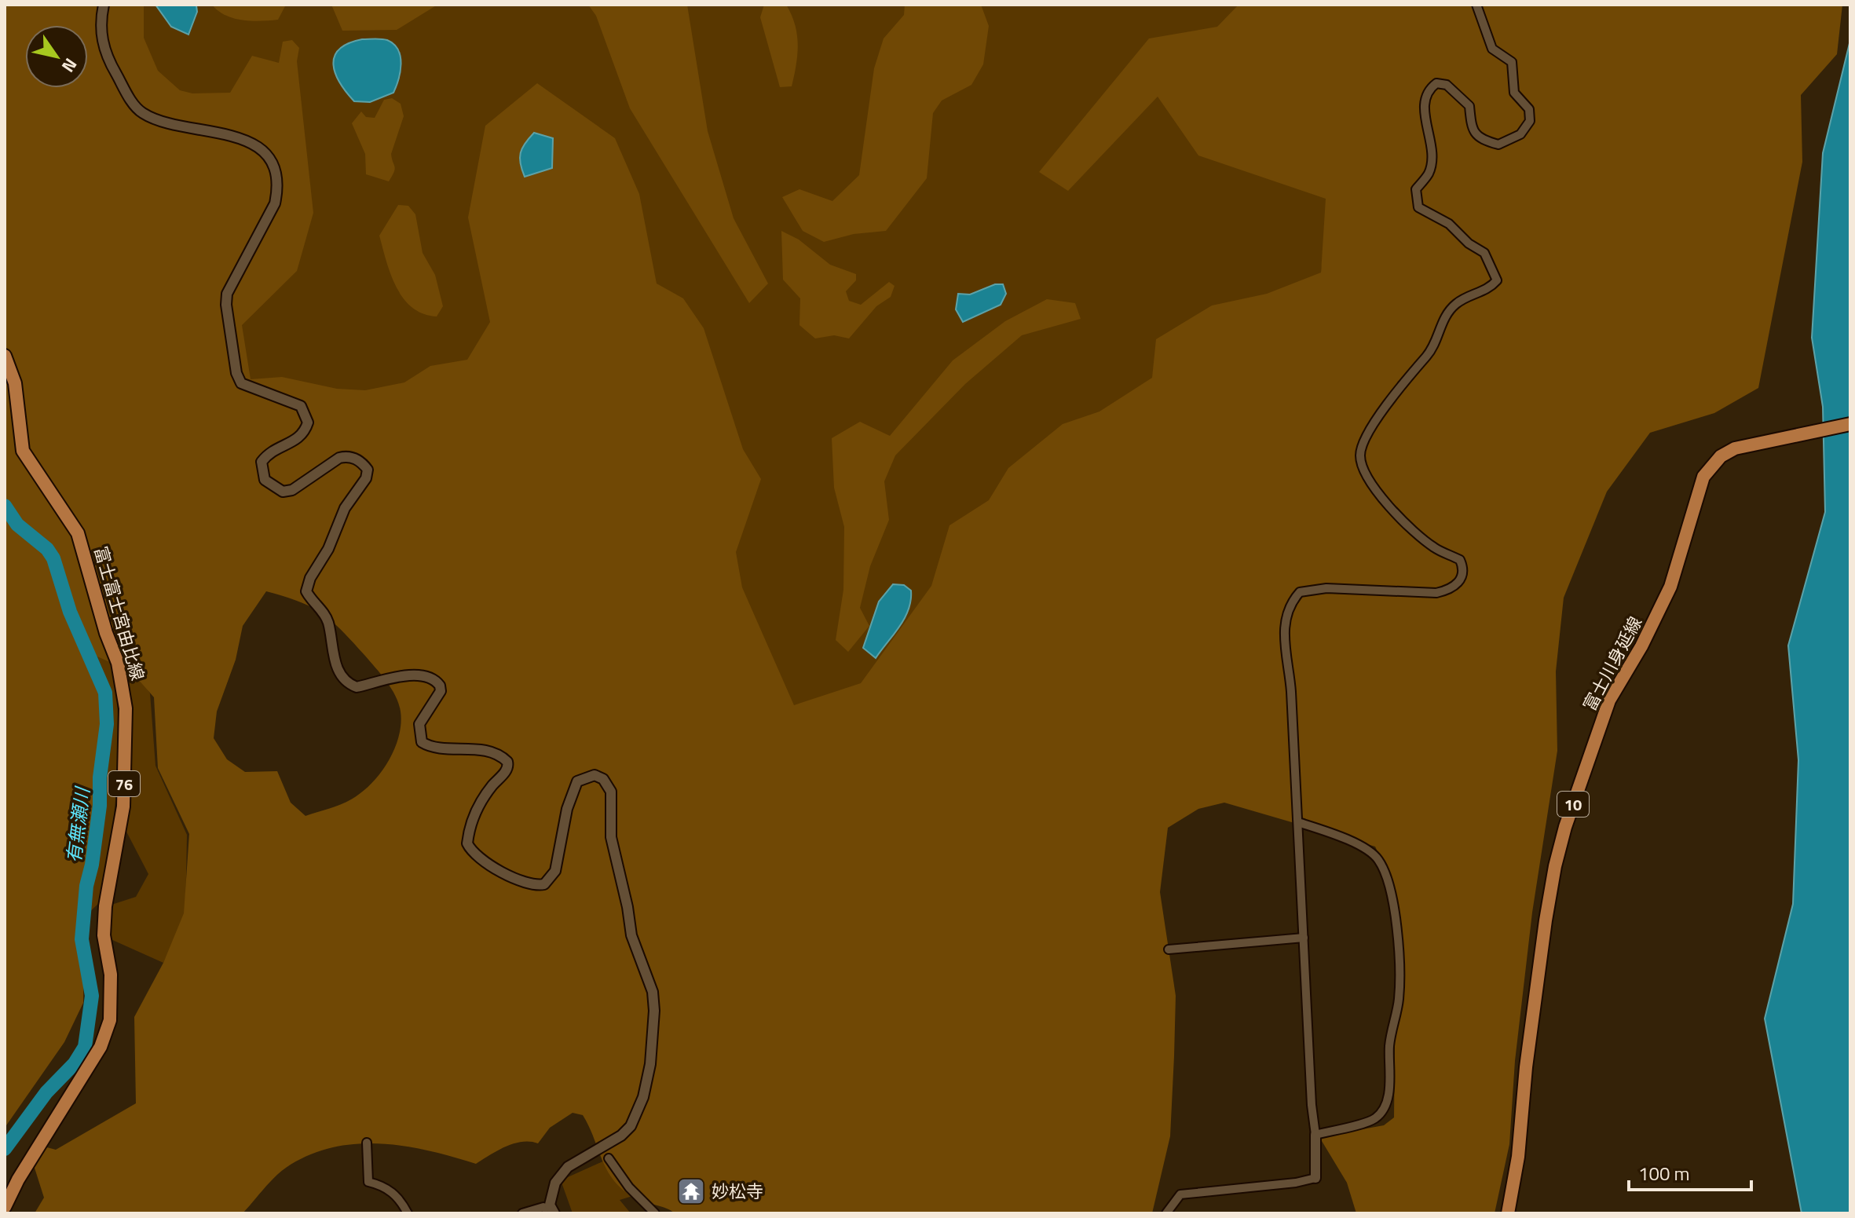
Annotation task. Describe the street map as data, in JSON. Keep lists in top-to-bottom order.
{
  "streets": {
    "main road": [
      "富士富士宮由比線",
      "富士川身延線",
      "76",
      "10"
    ]
  },
  "water": ["有無瀬川"],
  "places": {
    "temple": ["妙松寺"]
  },
  "scale_bar": "100 m",
  "north": "bottom right"
}
